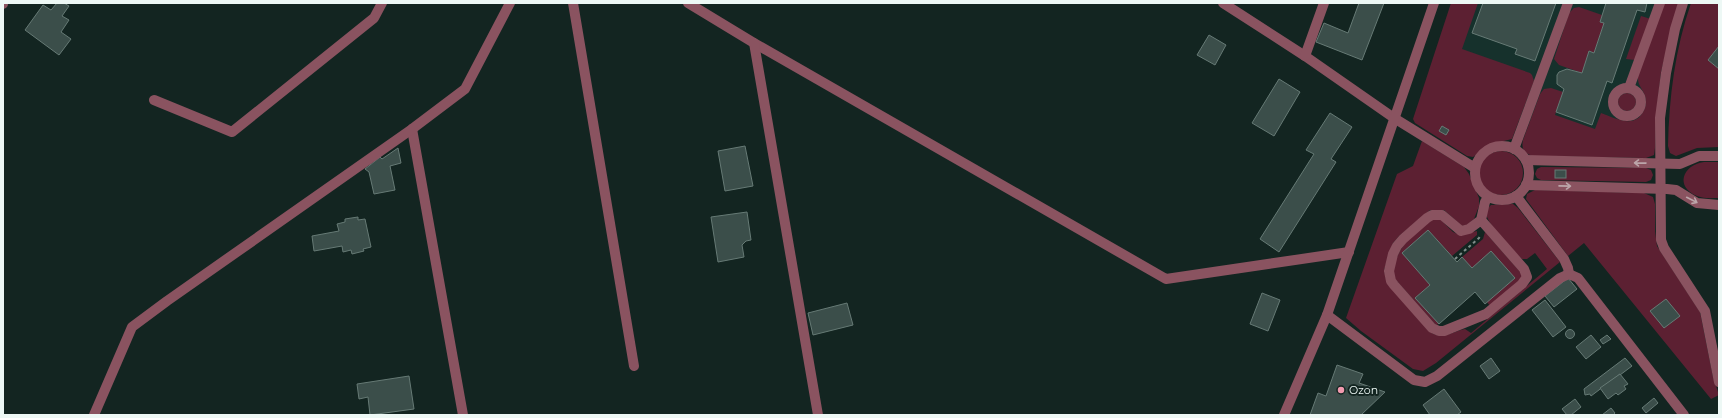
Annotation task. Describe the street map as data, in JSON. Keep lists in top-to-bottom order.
{
  "places": ["Ozon"]
}
